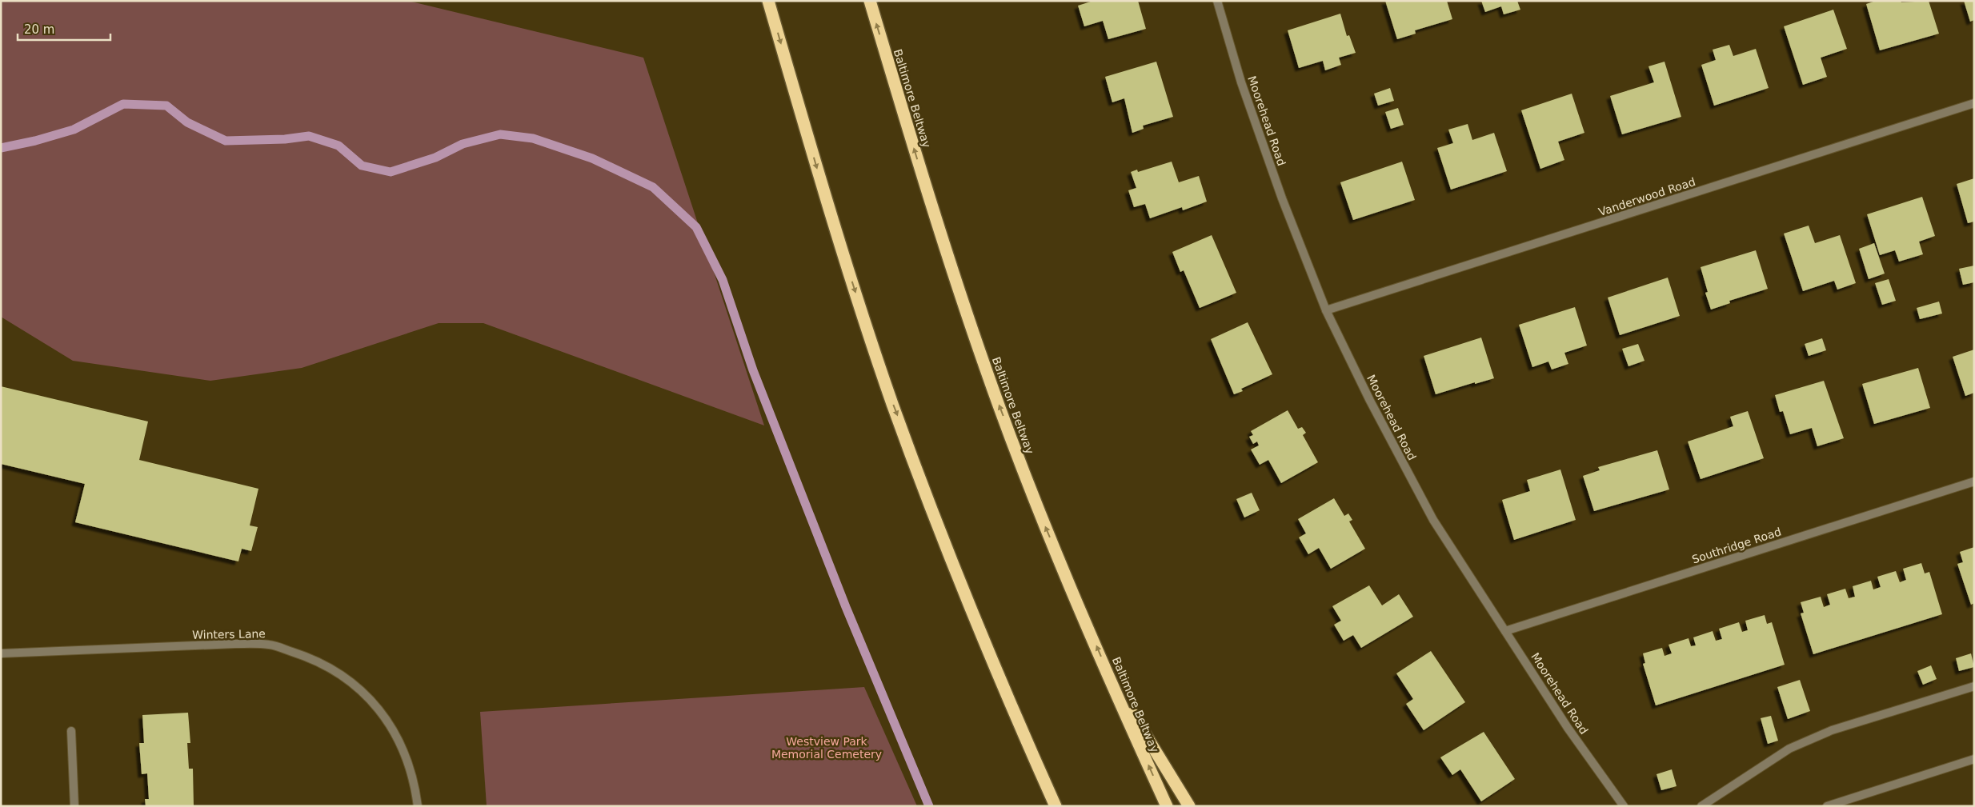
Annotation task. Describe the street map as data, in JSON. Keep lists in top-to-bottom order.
{
  "streets": {
    "highway": ["Baltimore Beltway"],
    "street": [
      "Moorehead Road",
      "Vanderwood Road",
      "Southridge Road",
      "Winters Lane"
    ]
  },
  "crossings": [
    ["Moorehead Road", "Vanderwood Road"],
    ["Moorehead Road", "Southridge Road"]
  ],
  "parks": ["Westview Park Memorial Cemetery"],
  "scale_bar": "20 m"
}
